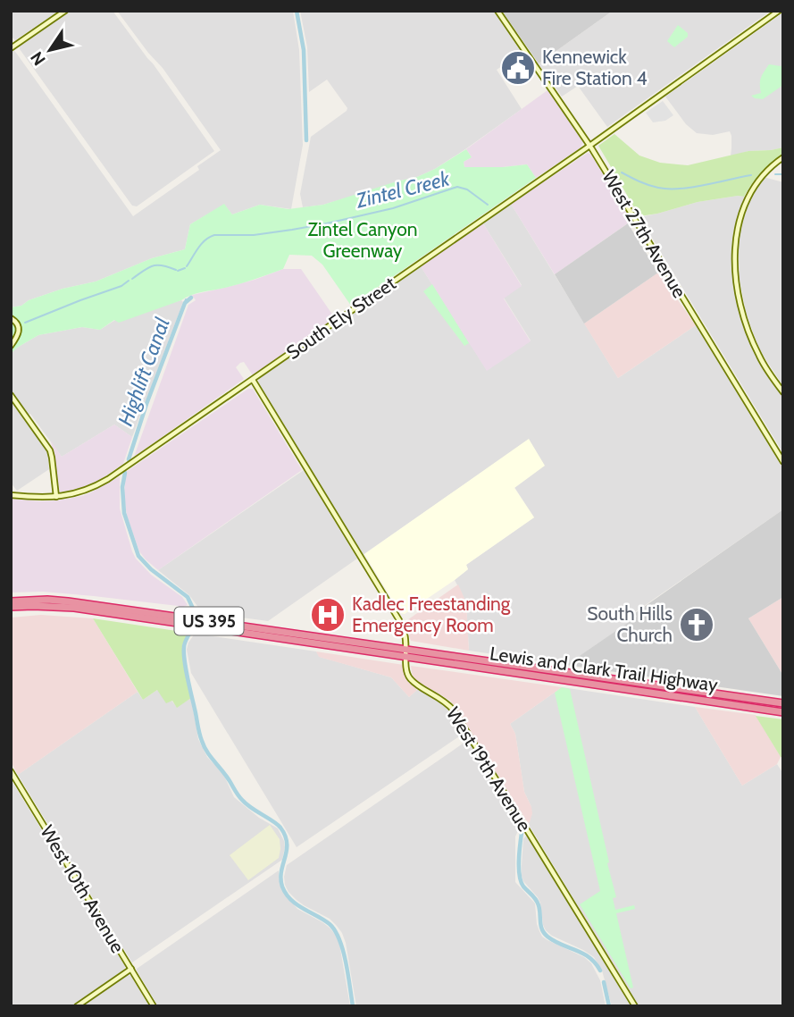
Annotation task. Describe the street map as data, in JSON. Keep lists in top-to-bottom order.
{
  "streets": {
    "highway": ["US 395", "Lewis and Clark Trail Highway"],
    "street": [
      "West 27th Avenue",
      "South Ely Street",
      "West 19th Avenue",
      "West 10th Avenue"
    ]
  },
  "crossings": [
    ["West 27th Avenue", "South Ely Street"],
    ["South Ely Street", "West 19th Avenue"],
    ["Lewis and Clark Trail Highway", "West 19th Avenue"]
  ],
  "water": ["Zintel Creek", "Highlift Canal"],
  "parks": ["Zintel Canyon Greenway"],
  "places": {
    "public building": ["Kennewick Fire Station 4"],
    "hospital": ["Kadlec Freestanding Emergency Room"],
    "church": ["South Hills Church"]
  },
  "north": "bottom left"
}
